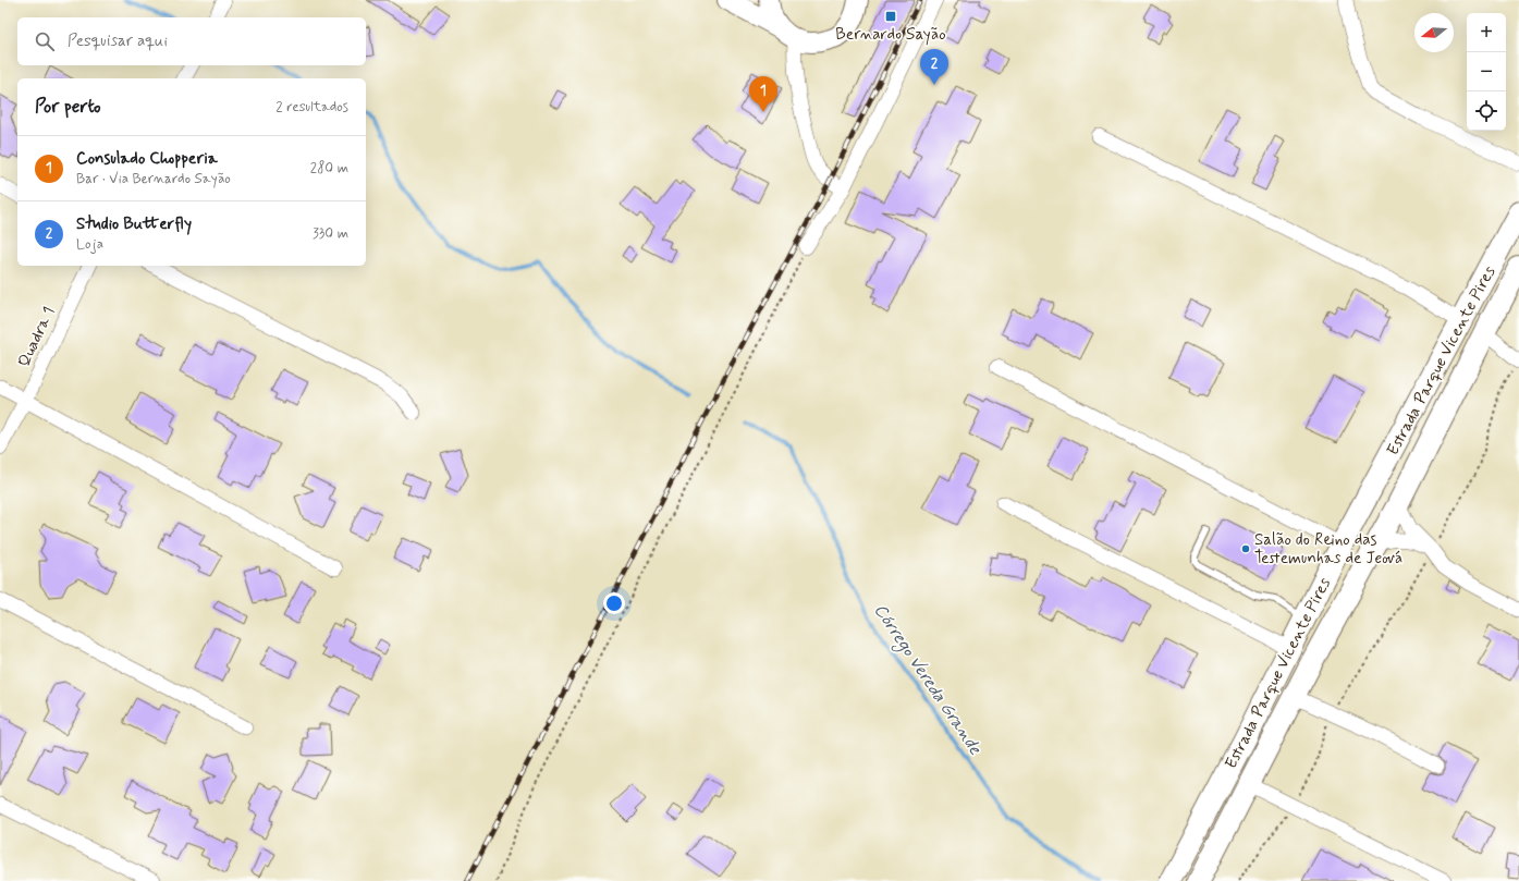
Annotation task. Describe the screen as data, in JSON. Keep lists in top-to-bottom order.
{
  "streets": {
    "main road": ["Estrada Parque Vicente Pires"],
    "street": ["Quadra 1"]
  },
  "water": ["Córrego Vereda Grande"],
  "places": {
    "transit": ["Bernardo Sayão"],
    "other": ["Salão do Reino das Testemunhas de Jeová"]
  },
  "north": "left",
  "page": {
    "map_buttons": ["+", "−"],
    "search": "Pesquisar aqui",
    "pins": ["2", "1"],
    "heading": ["Por perto", "2 resultados"],
    "list": [
      {
        "mark": "1",
        "name": "Consulado Chopperia",
        "note": "Bar · Via Bernardo Sayão",
        "value": "280 m"
      },
      {
        "mark": "2",
        "name": "Studio Butterfly",
        "note": "Loja",
        "value": "330 m"
      }
    ]
  }
}
